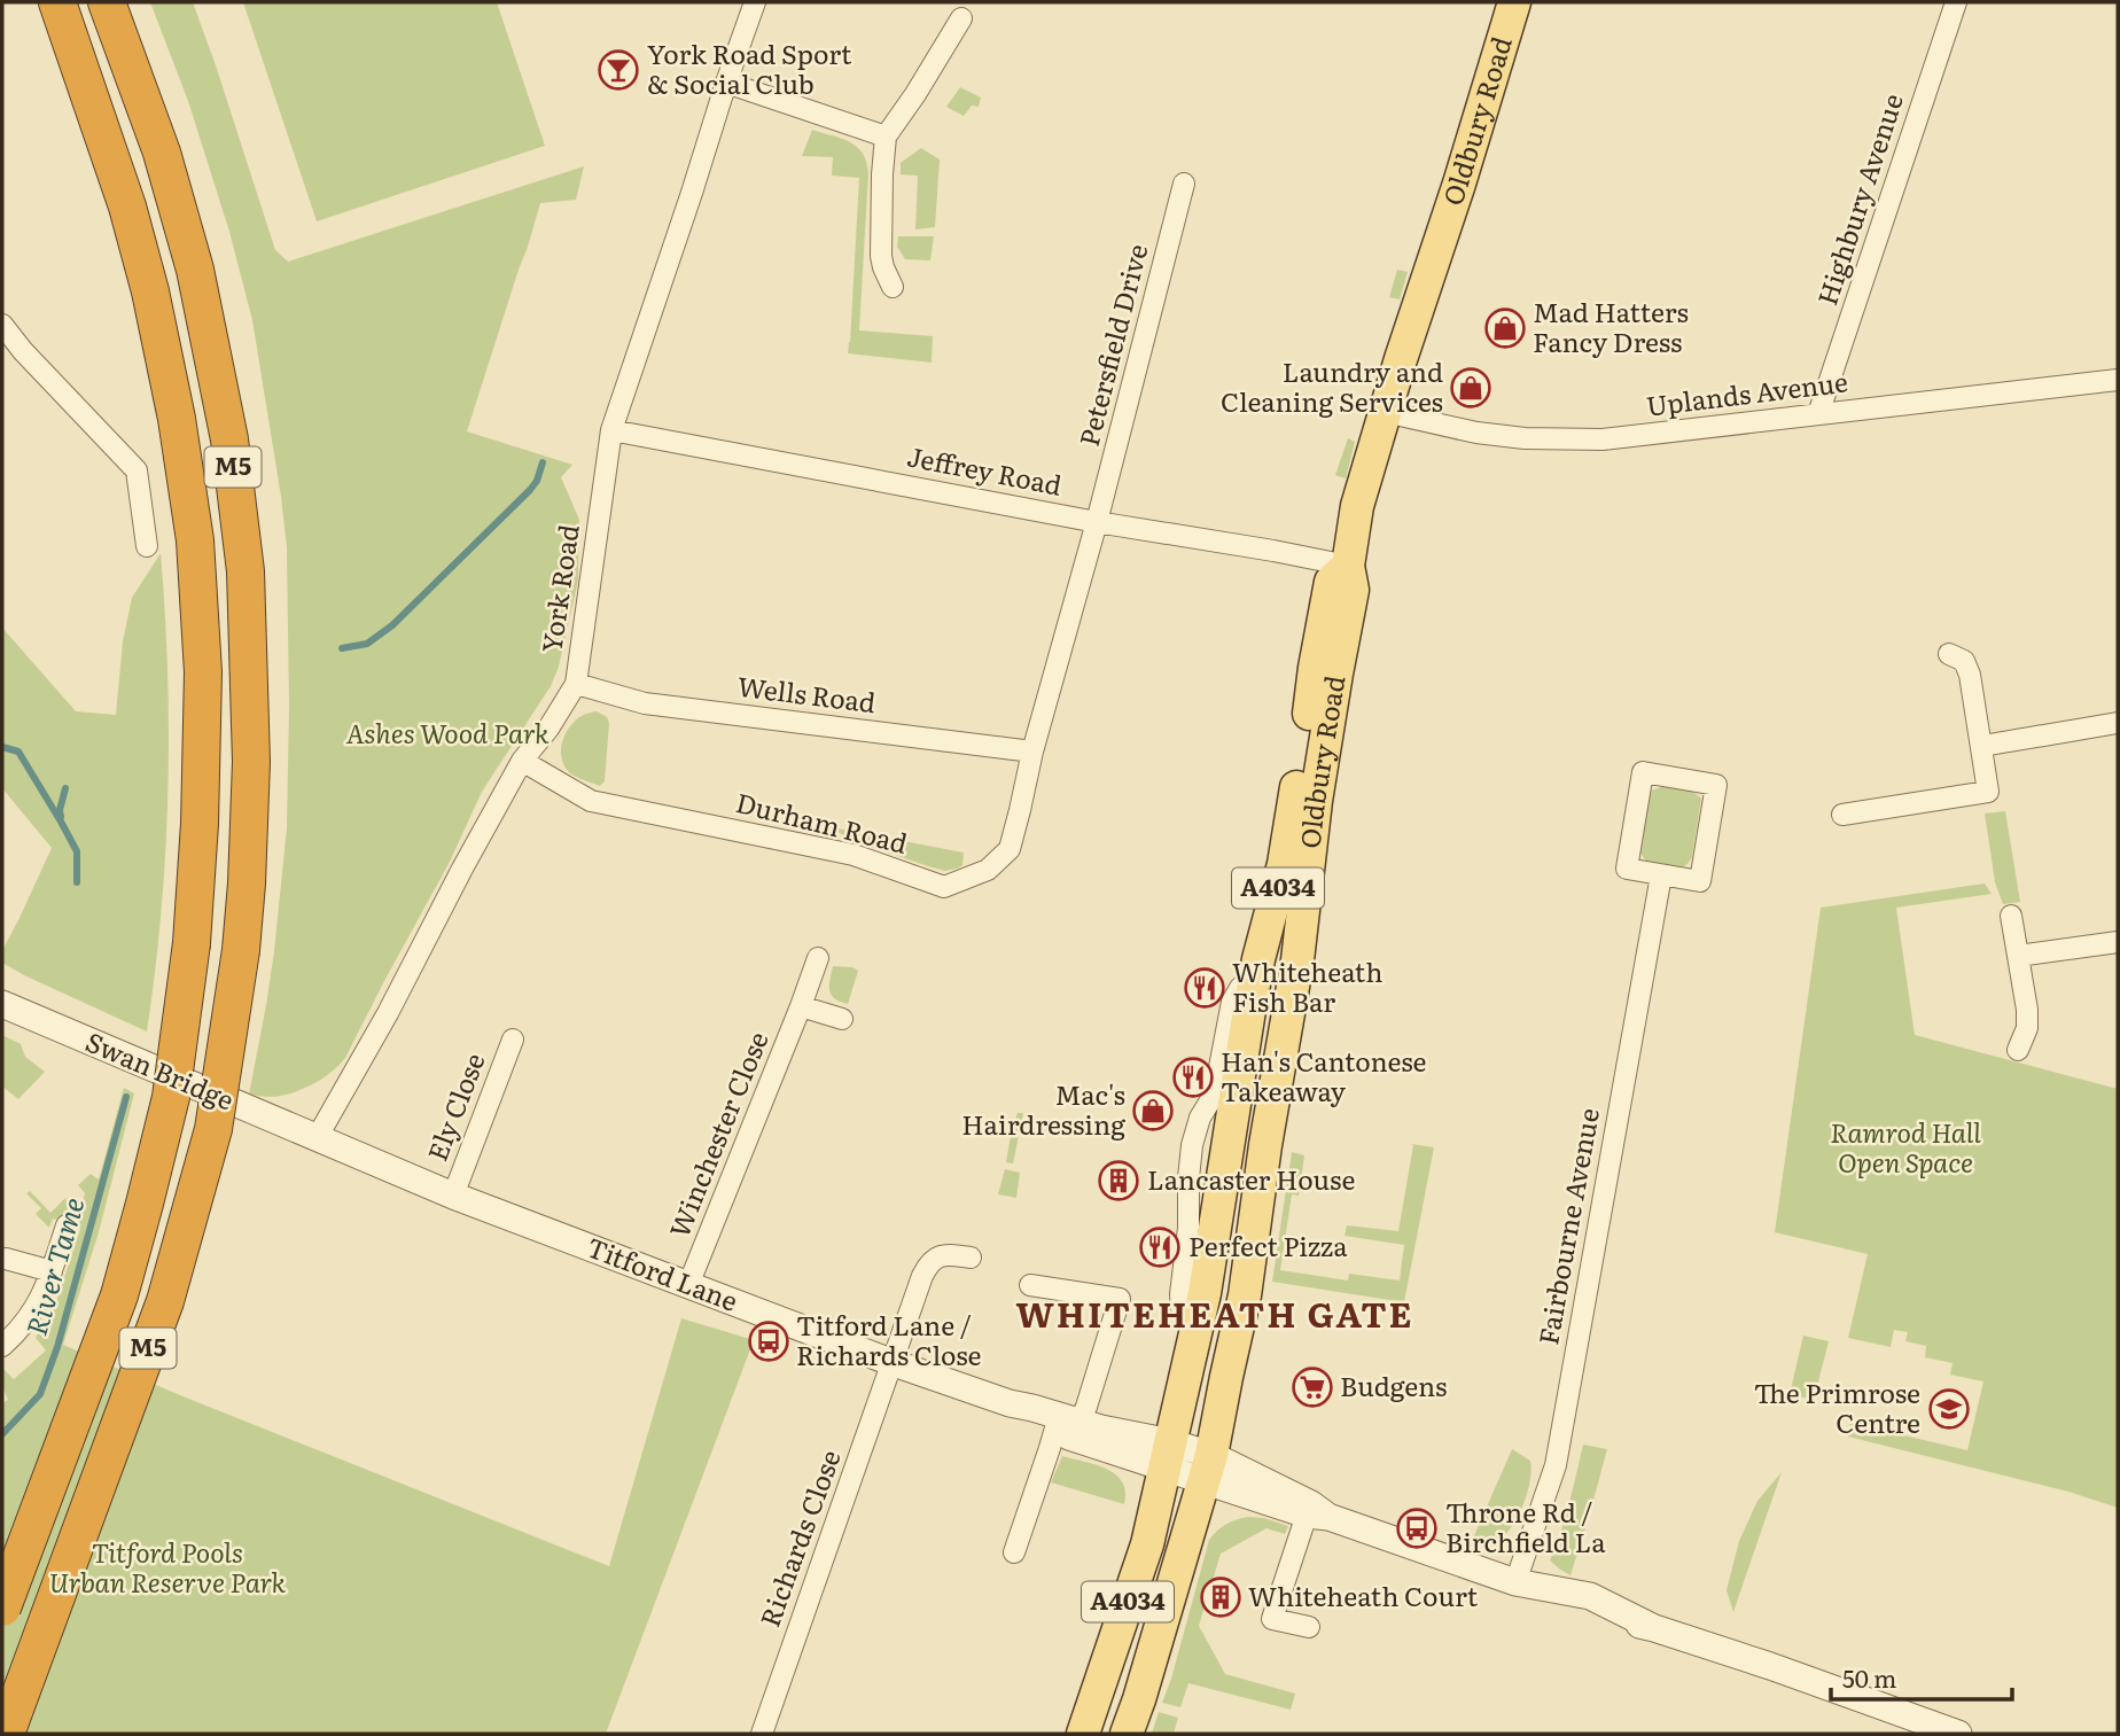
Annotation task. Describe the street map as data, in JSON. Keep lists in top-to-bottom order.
{
  "streets": {
    "highway": ["M5"],
    "main road": ["Oldbury Road", "A4034"],
    "street": [
      "Highbury Avenue",
      "Petersfield Drive",
      "Uplands Avenue",
      "Jeffrey Road",
      "York Road",
      "Wells Road",
      "Durham Road",
      "Swan Bridge",
      "Ely Close",
      "Winchester Close",
      "Fairbourne Avenue",
      "Titford Lane",
      "Richards Close"
    ]
  },
  "crossings": [
    ["Oldbury Road", "Uplands Avenue"],
    ["Oldbury Road", "Jeffrey Road"],
    ["Oldbury Road", "A4034"],
    ["Oldbury Road", "Titford Lane"],
    ["Highbury Avenue", "Uplands Avenue"],
    ["Petersfield Drive", "Jeffrey Road"],
    ["Petersfield Drive", "Durham Road"],
    ["Jeffrey Road", "York Road"],
    ["Jeffrey Road", "Durham Road"],
    ["York Road", "Wells Road"],
    ["York Road", "Durham Road"],
    ["York Road", "Swan Bridge"],
    ["York Road", "Titford Lane"],
    ["Wells Road", "Durham Road"],
    ["A4034", "Titford Lane"],
    ["Swan Bridge", "Titford Lane"],
    ["Ely Close", "Titford Lane"],
    ["Winchester Close", "Titford Lane"],
    ["Fairbourne Avenue", "Titford Lane"],
    ["Titford Lane", "Richards Close"]
  ],
  "districts": ["WHITEHEATH GATE"],
  "water": ["River Tame"],
  "parks": ["Ashes Wood Park", "Ramrod Hall Open Space", "Titford Pools Urban Reserve Park"],
  "places": {
    "bar": ["York Road Sport & Social Club"],
    "shop": ["Mad Hatters Fancy Dress", "Laundry and Cleaning Services", "Mac's Hairdressing"],
    "restaurant": ["Whiteheath Fish Bar", "Han's Cantonese Takeaway", "Perfect Pizza"],
    "building": ["Lancaster House", "Whiteheath Court"],
    "bus stop": ["Titford Lane / Richards Close", "Throne Rd / Birchfield La"],
    "supermarket": ["Budgens"],
    "school or university": ["The Primrose Centre"]
  },
  "scale_bar": "50 m"
}
